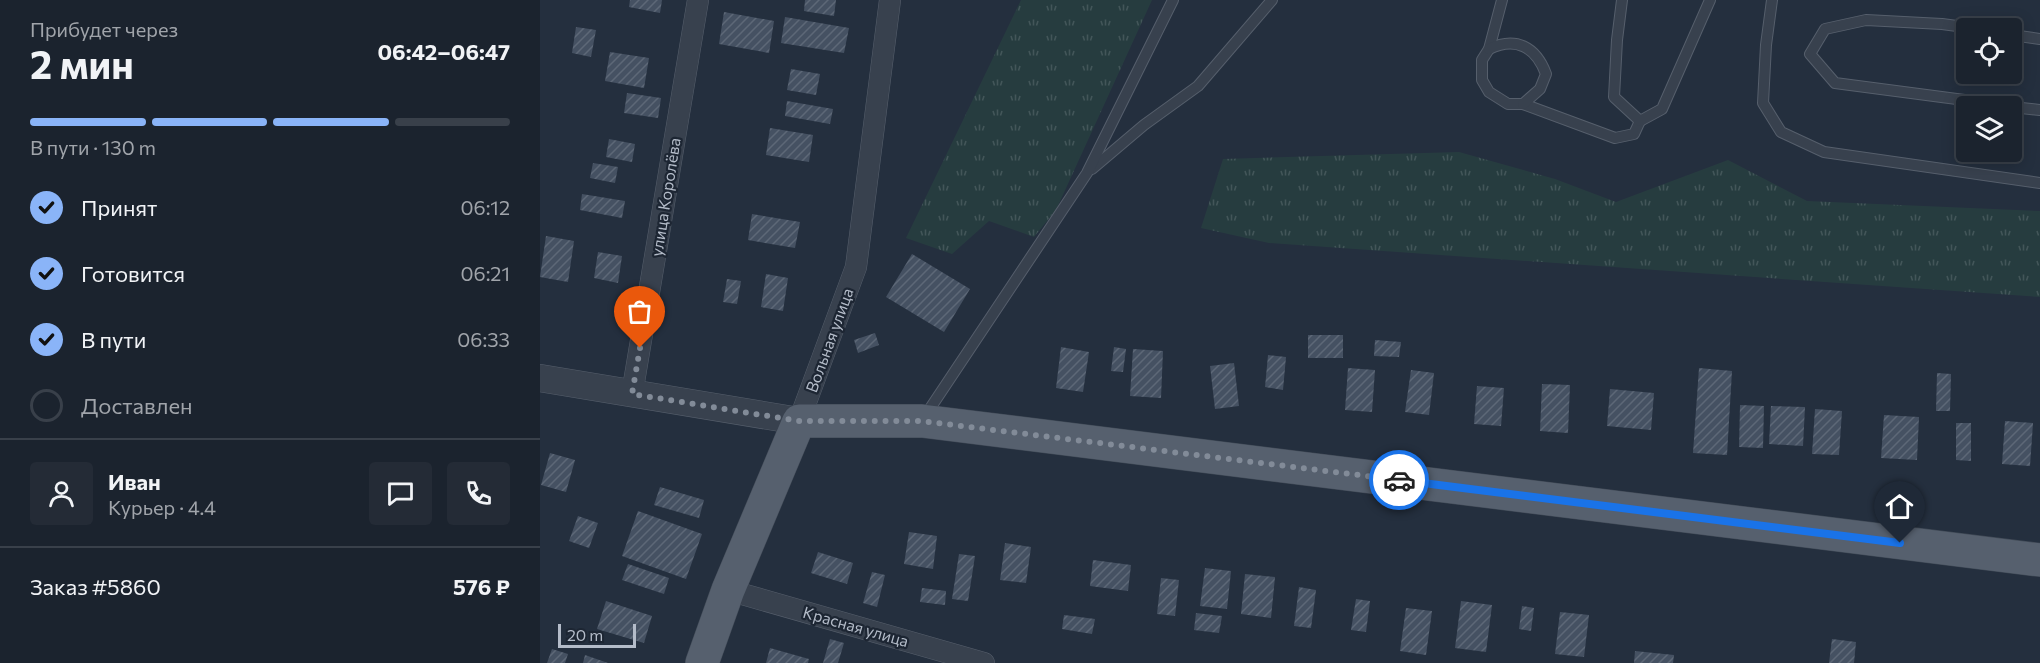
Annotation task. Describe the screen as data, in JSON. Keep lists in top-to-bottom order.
{
  "streets": {
    "main road": ["Вольная улица"],
    "street": ["улица Королёва", "Красная улица"]
  },
  "crossings": [
    ["Вольная улица", "Красная улица"]
  ],
  "scale_bar": "20 m",
  "page": {
    "heading": ["2 мин", "Прибудет через", "06:42–06:47"],
    "panel": [
      "Иван",
      "Курьер · 4.4",
      "Заказ #5860",
      "576 ₽"
    ],
    "bar": "В пути · 130 m",
    "list": [
      ["Принят", "06:12"],
      ["Готовится", "06:21"],
      ["В пути", "06:33"],
      "Доставлен"
    ],
    "scale": "20 m"
  }
}
